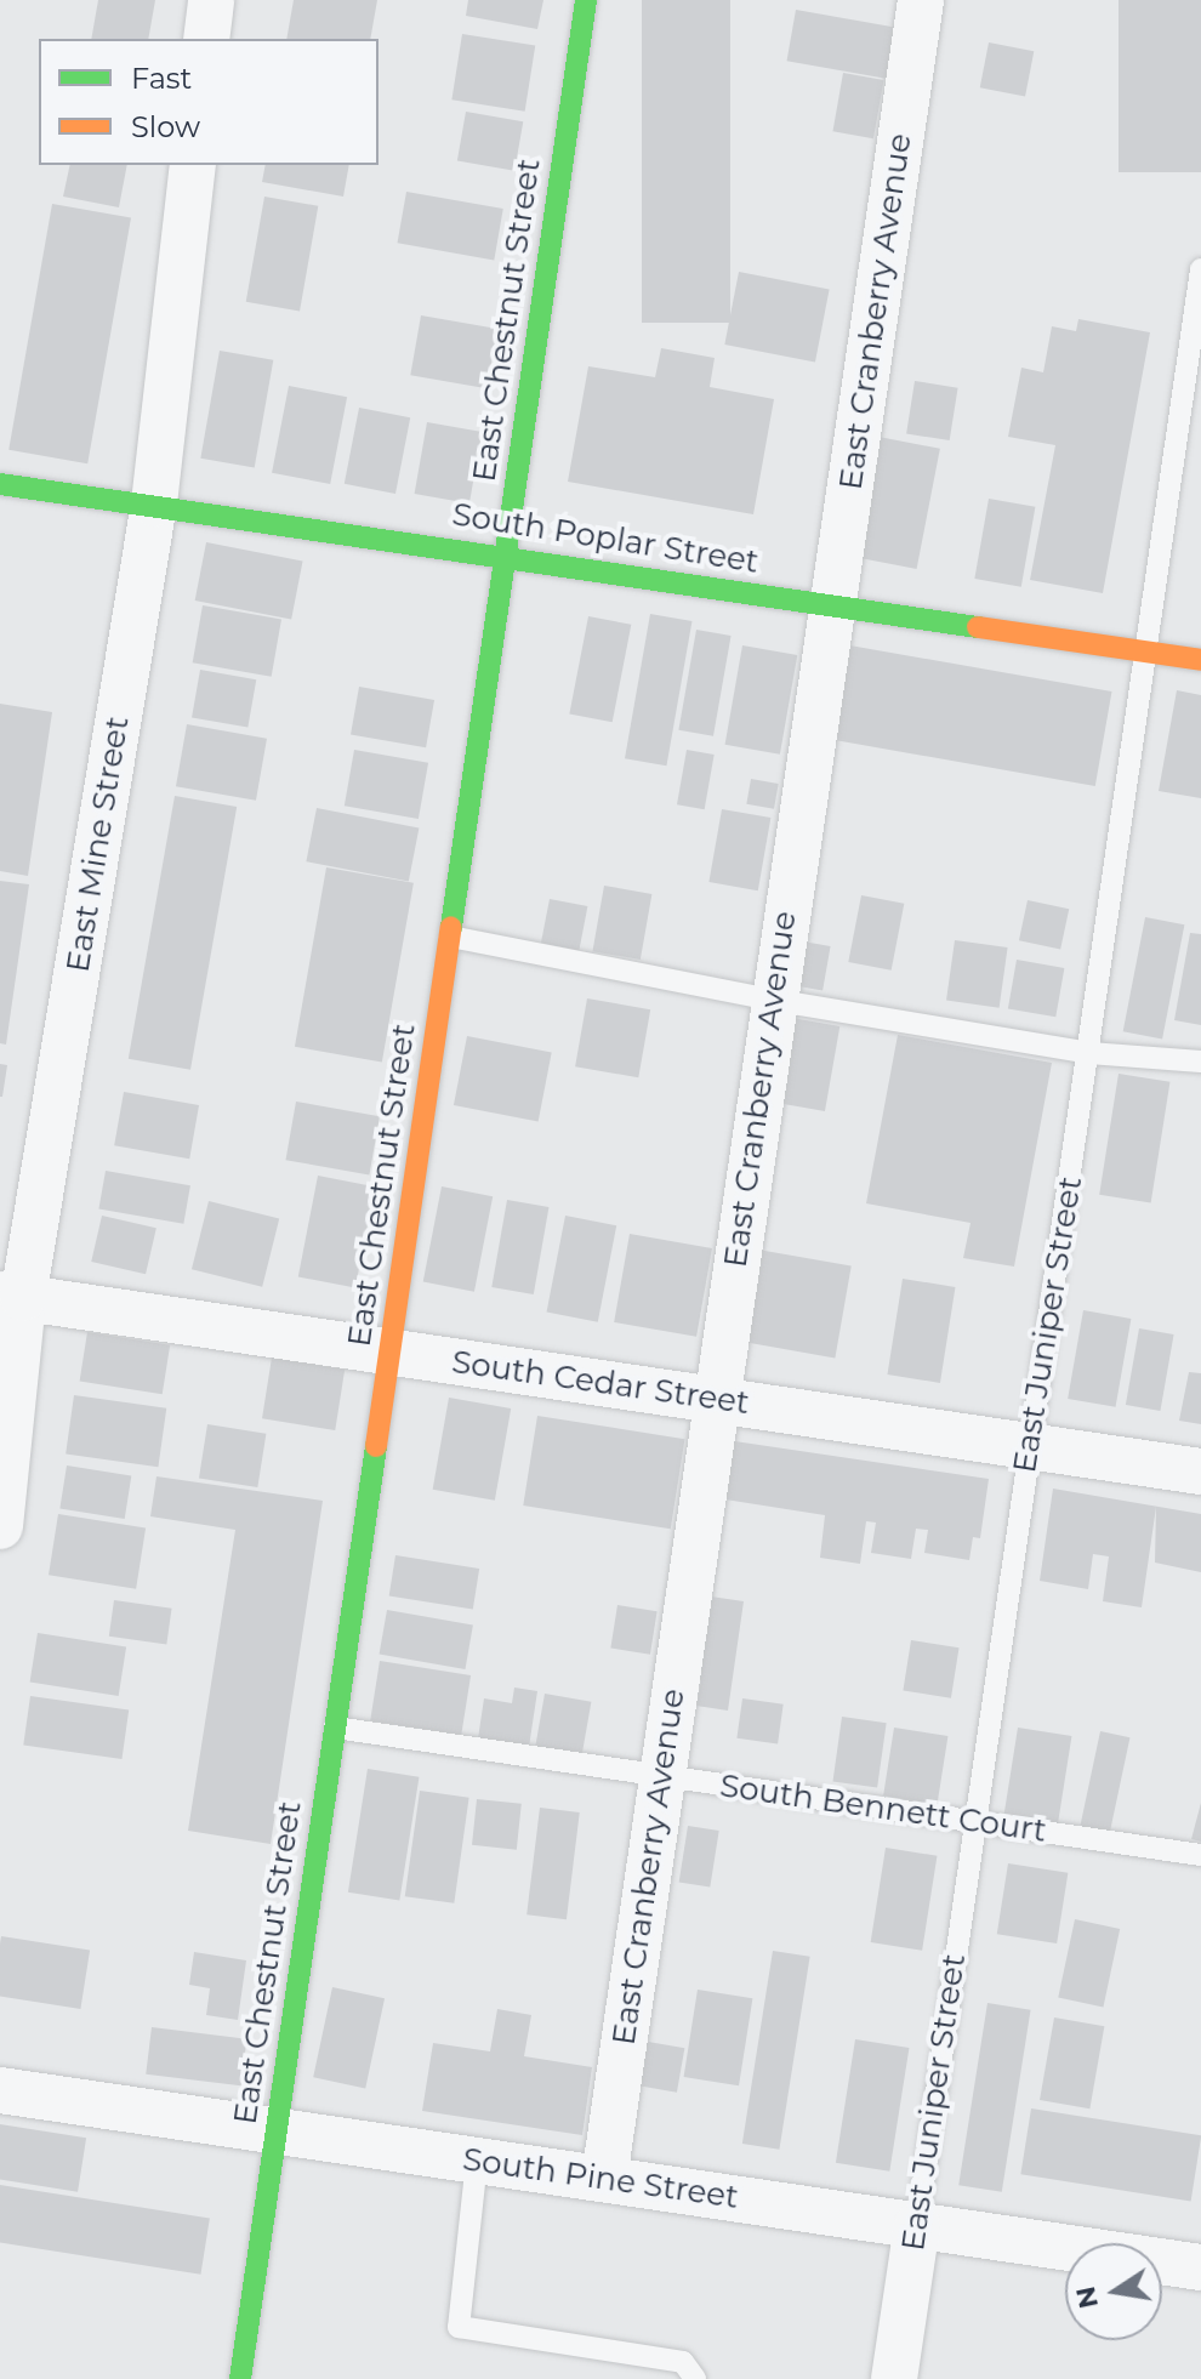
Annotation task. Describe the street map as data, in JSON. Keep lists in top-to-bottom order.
{
  "streets": {
    "street": [
      "East Cranberry Avenue",
      "East Chestnut Street",
      "South Poplar Street",
      "East Mine Street",
      "East Juniper Street",
      "South Cedar Street",
      "South Pine Street"
    ],
    "lane": ["South Bennett Court"]
  },
  "crossings": [
    ["East Cranberry Avenue", "South Poplar Street"],
    ["East Cranberry Avenue", "South Cedar Street"],
    ["East Cranberry Avenue", "South Bennett Court"],
    ["East Cranberry Avenue", "South Pine Street"],
    ["East Chestnut Street", "South Poplar Street"],
    ["East Chestnut Street", "South Cedar Street"],
    ["East Chestnut Street", "South Bennett Court"],
    ["East Chestnut Street", "South Pine Street"],
    ["South Poplar Street", "East Mine Street"],
    ["South Poplar Street", "East Juniper Street"],
    ["East Mine Street", "South Cedar Street"],
    ["East Juniper Street", "South Cedar Street"],
    ["East Juniper Street", "South Bennett Court"],
    ["East Juniper Street", "South Pine Street"]
  ],
  "legend": ["Fast", "Slow"],
  "north": "left"
}
